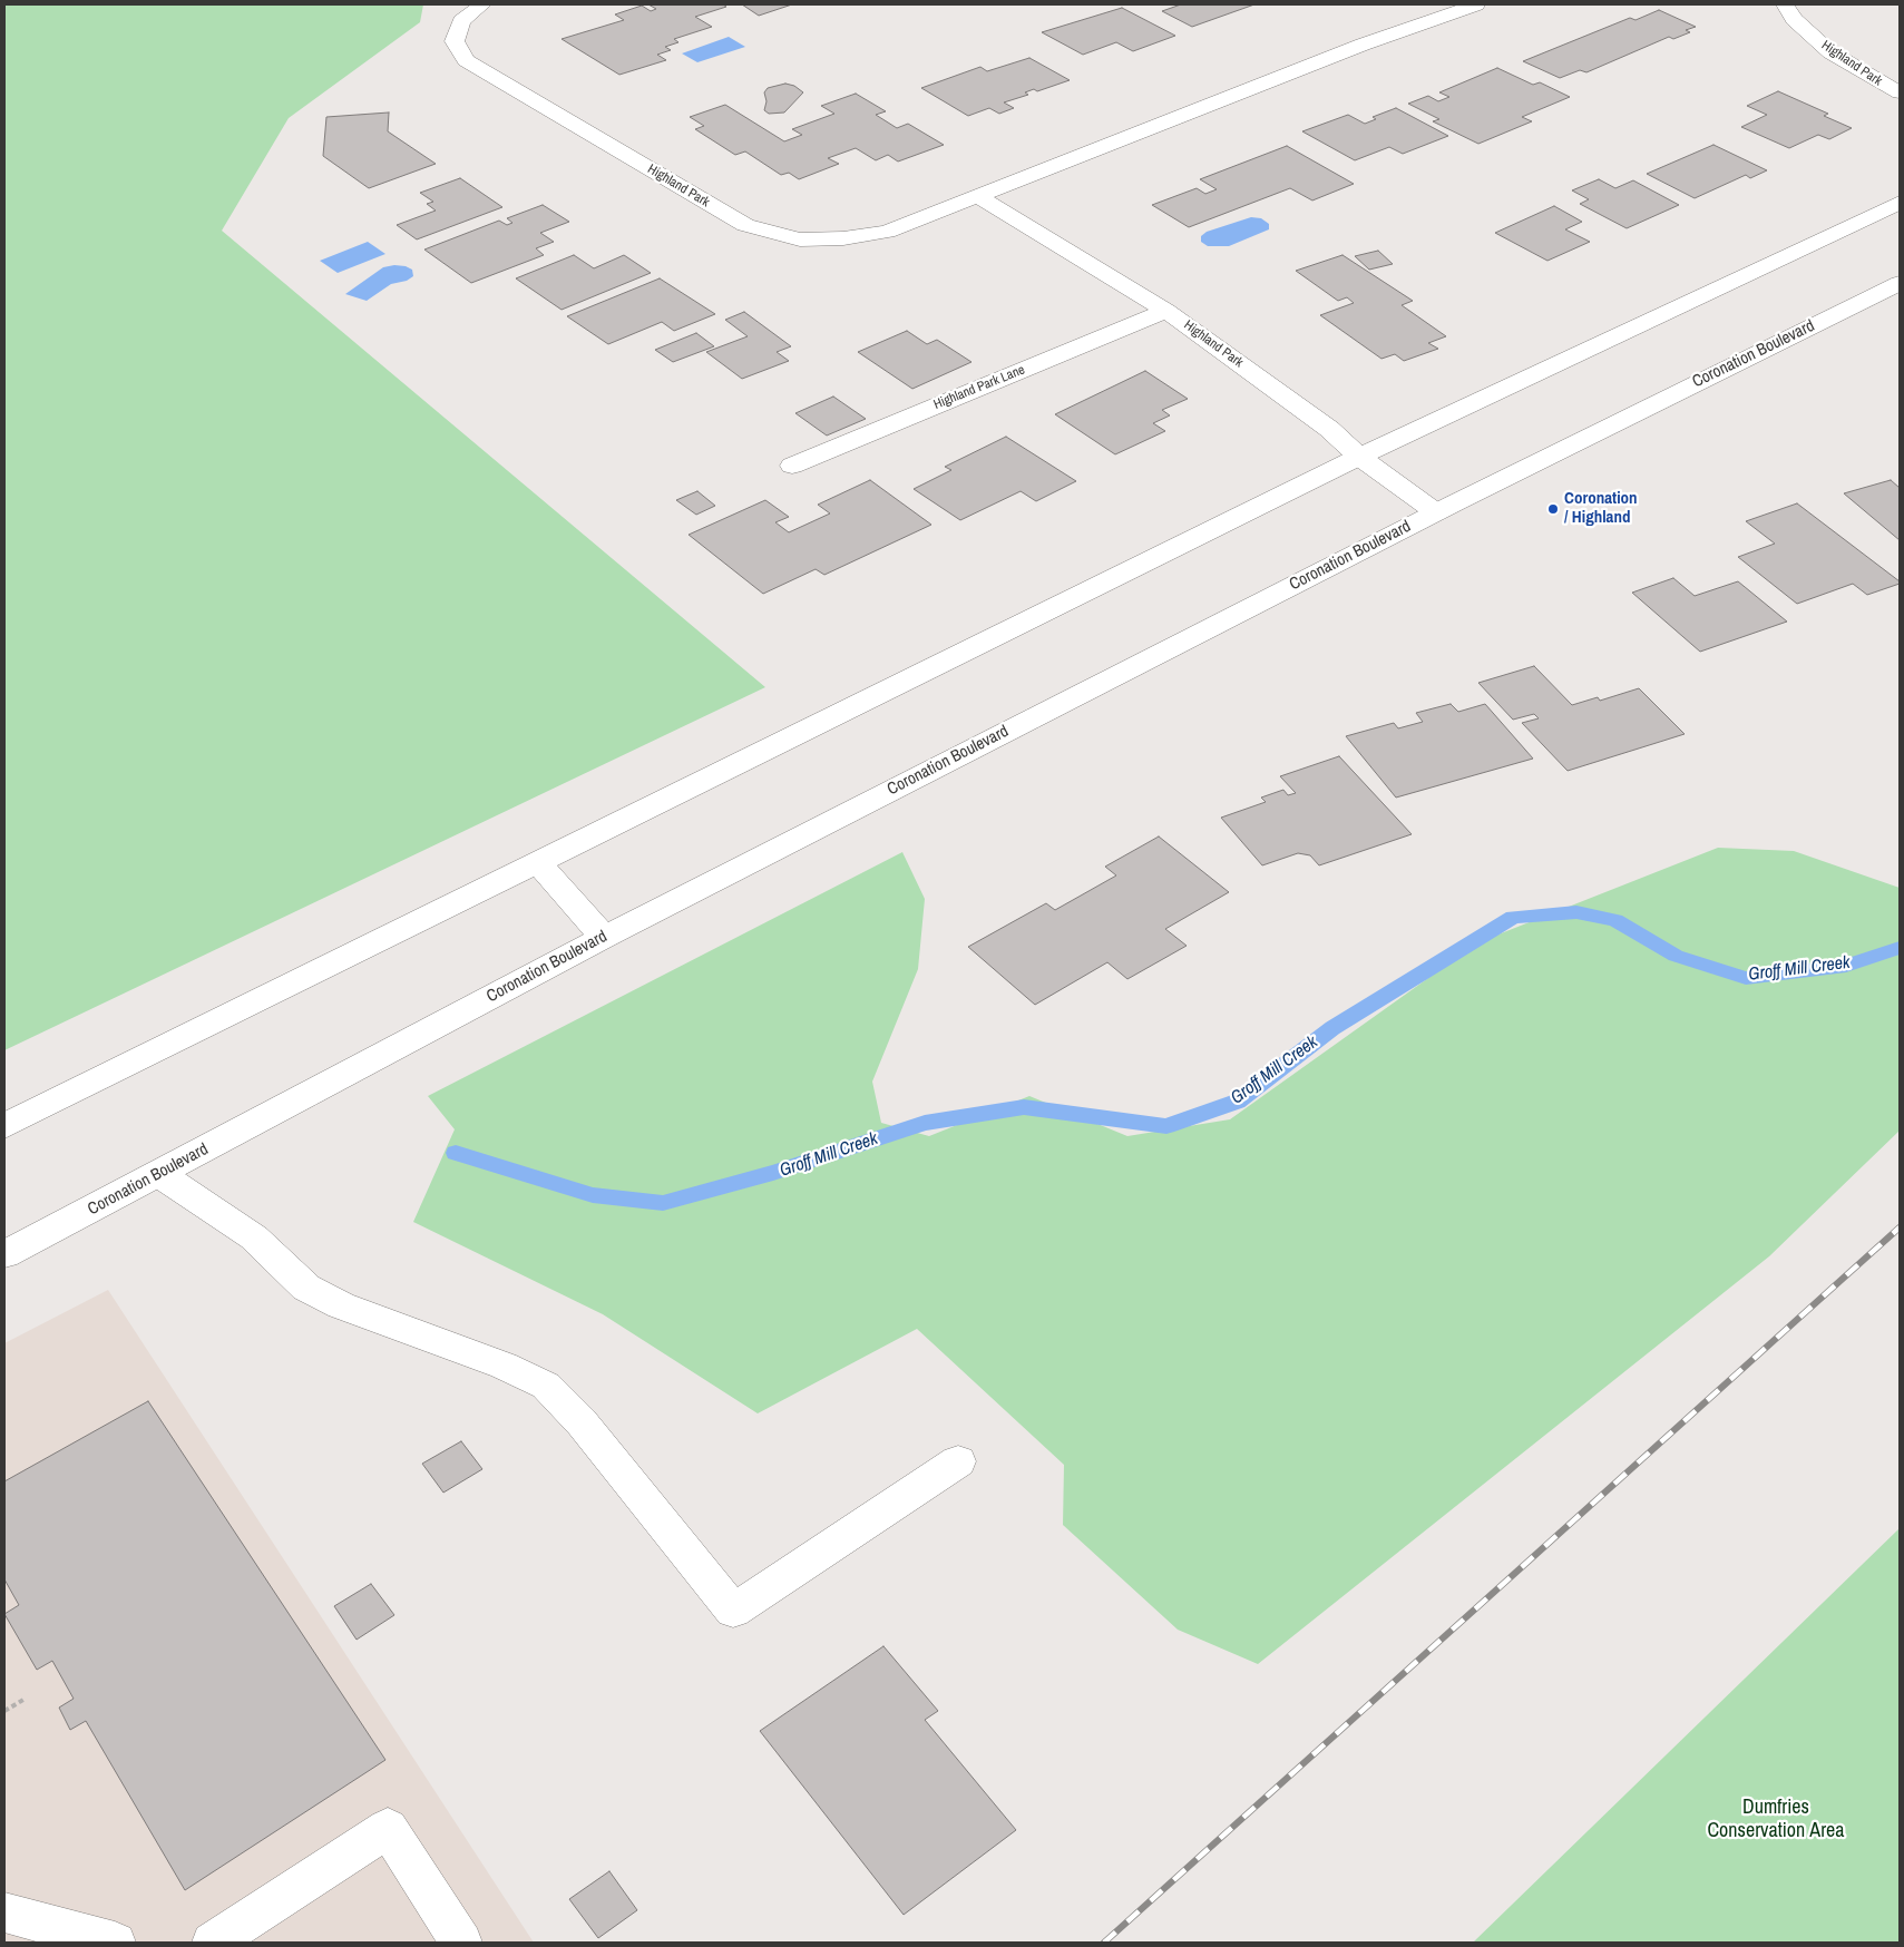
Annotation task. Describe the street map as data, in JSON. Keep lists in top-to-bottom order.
{
  "streets": {
    "main road": ["Highland Park", "Coronation Boulevard", "Highland Park Lane"]
  },
  "crossings": [
    ["Highland Park", "Coronation Boulevard"],
    ["Highland Park", "Highland Park Lane"]
  ],
  "water": ["Groff Mill Creek"],
  "parks": ["Dumfries Conservation Area"],
  "places": ["Coronation / Highland"]
}
